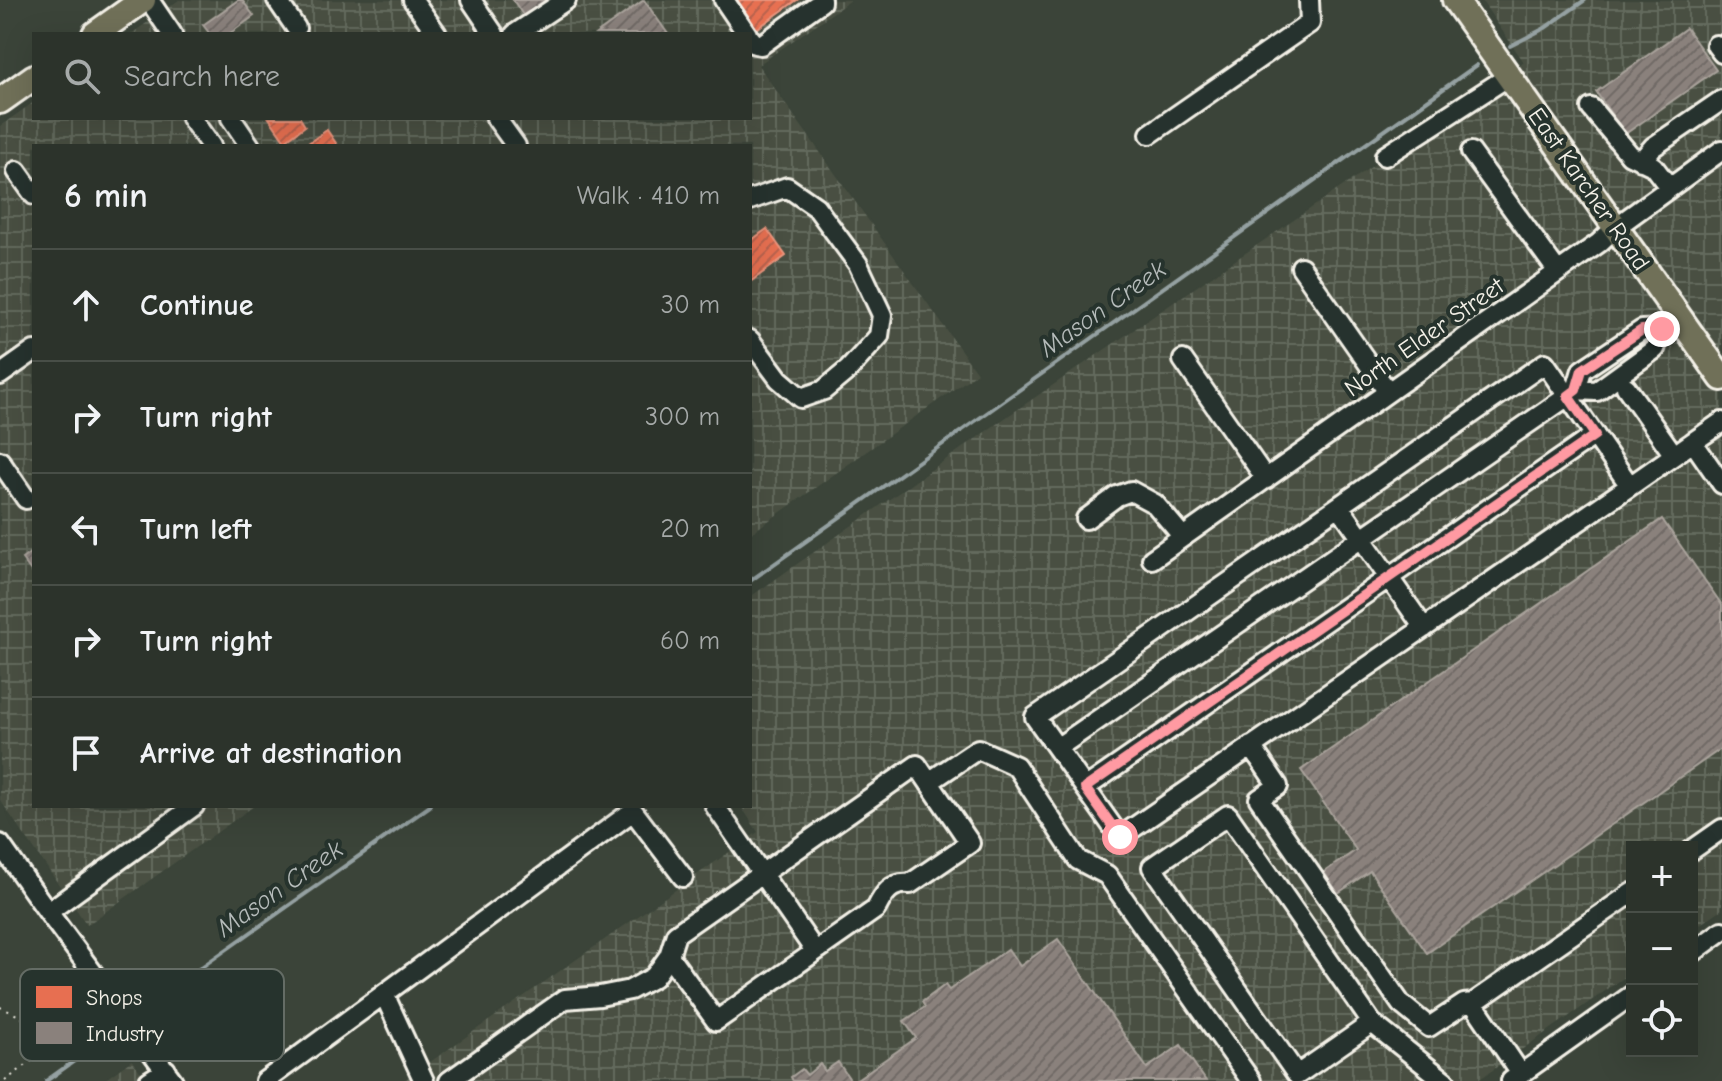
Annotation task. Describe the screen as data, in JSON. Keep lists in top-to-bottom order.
{
  "streets": {
    "main road": ["East Karcher Road"],
    "street": ["North Elder Street"]
  },
  "crossings": [
    ["East Karcher Road", "North Elder Street"]
  ],
  "water": ["Mason Creek"],
  "legend": ["Shops", "Industry"],
  "page": {
    "search": "Search here",
    "heading": ["6 min", "Walk · 410 m"],
    "list": [
      ["Continue", "30 m"],
      ["Turn right", "300 m"],
      ["Turn left", "20 m"],
      ["Turn right", "60 m"],
      "Arrive at destination"
    ],
    "map_buttons": ["+", "−"]
  }
}
